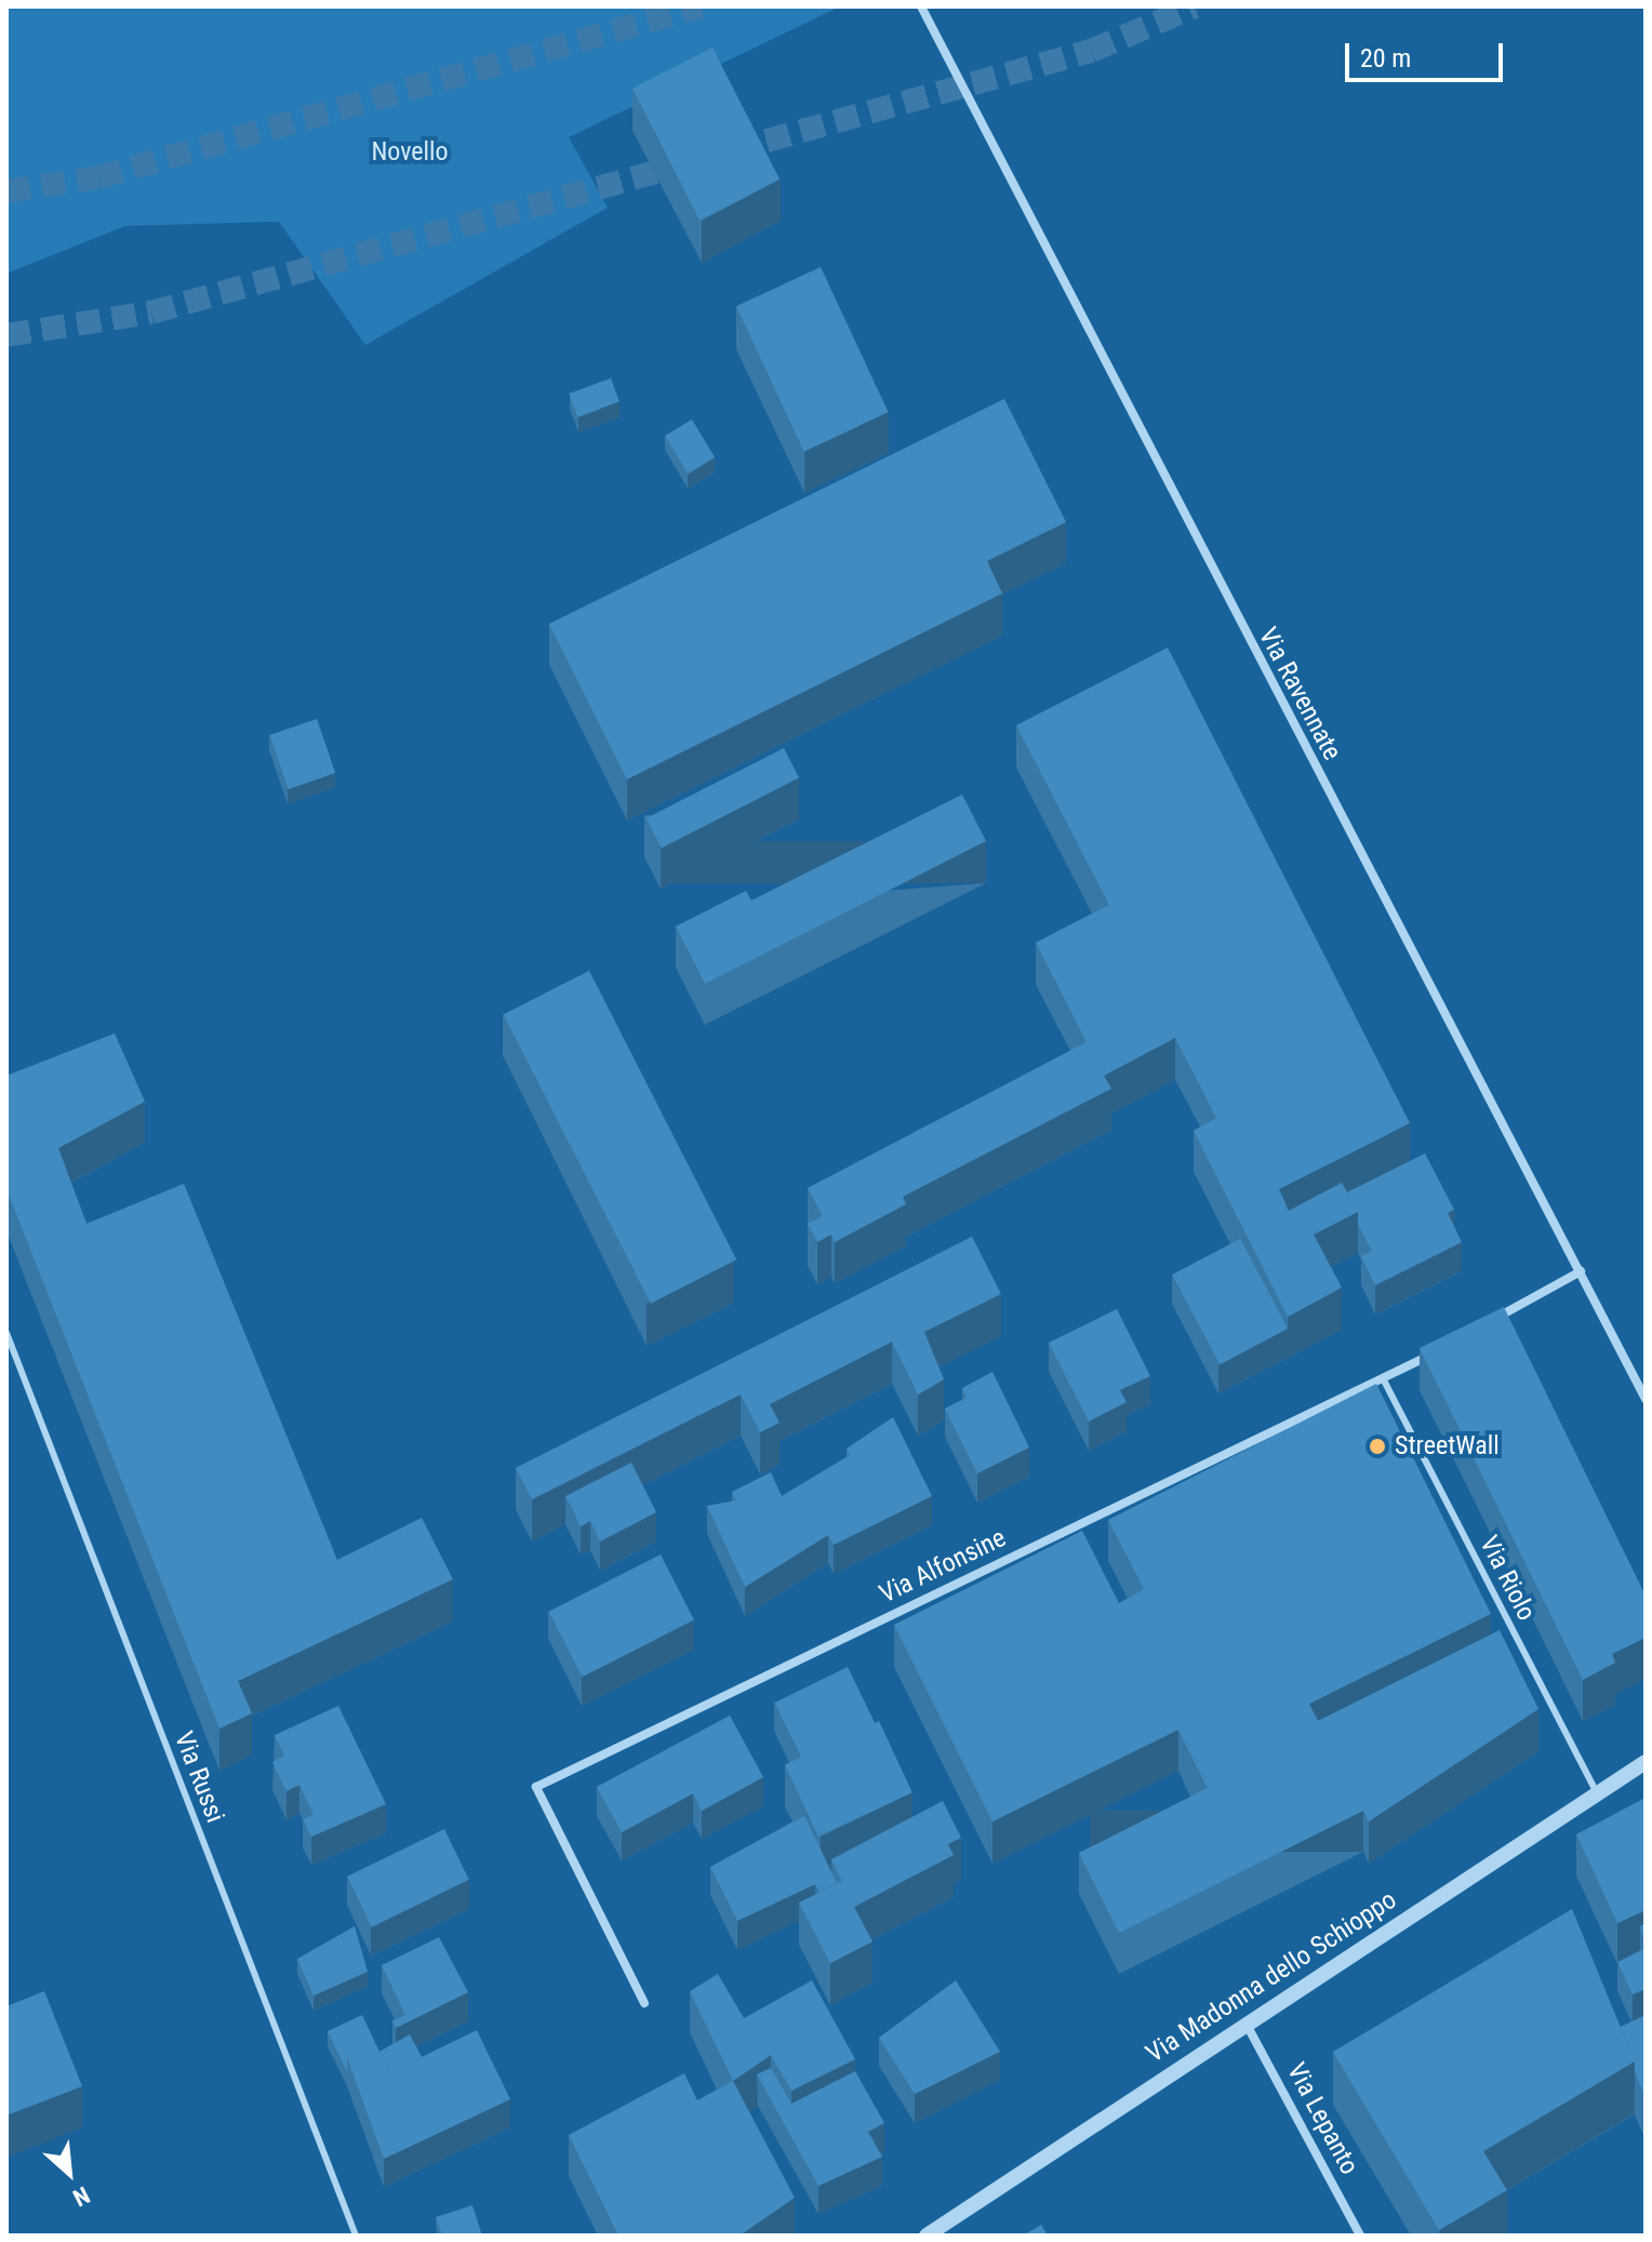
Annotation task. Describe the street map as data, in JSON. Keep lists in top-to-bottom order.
{
  "streets": {
    "street": [
      "Via Ravennate",
      "Via Alfonsine",
      "Via Madonna dello Schioppo",
      "Via Lepanto"
    ],
    "lane": ["Via Riolo", "Via Russi"]
  },
  "crossings": [
    ["Via Alfonsine", "Via Riolo"],
    ["Via Riolo", "Via Madonna dello Schioppo"],
    ["Via Madonna dello Schioppo", "Via Lepanto"]
  ],
  "parks": ["Novello"],
  "places": ["StreetWall"],
  "scale_bar": "20 m",
  "north": "bottom right"
}
